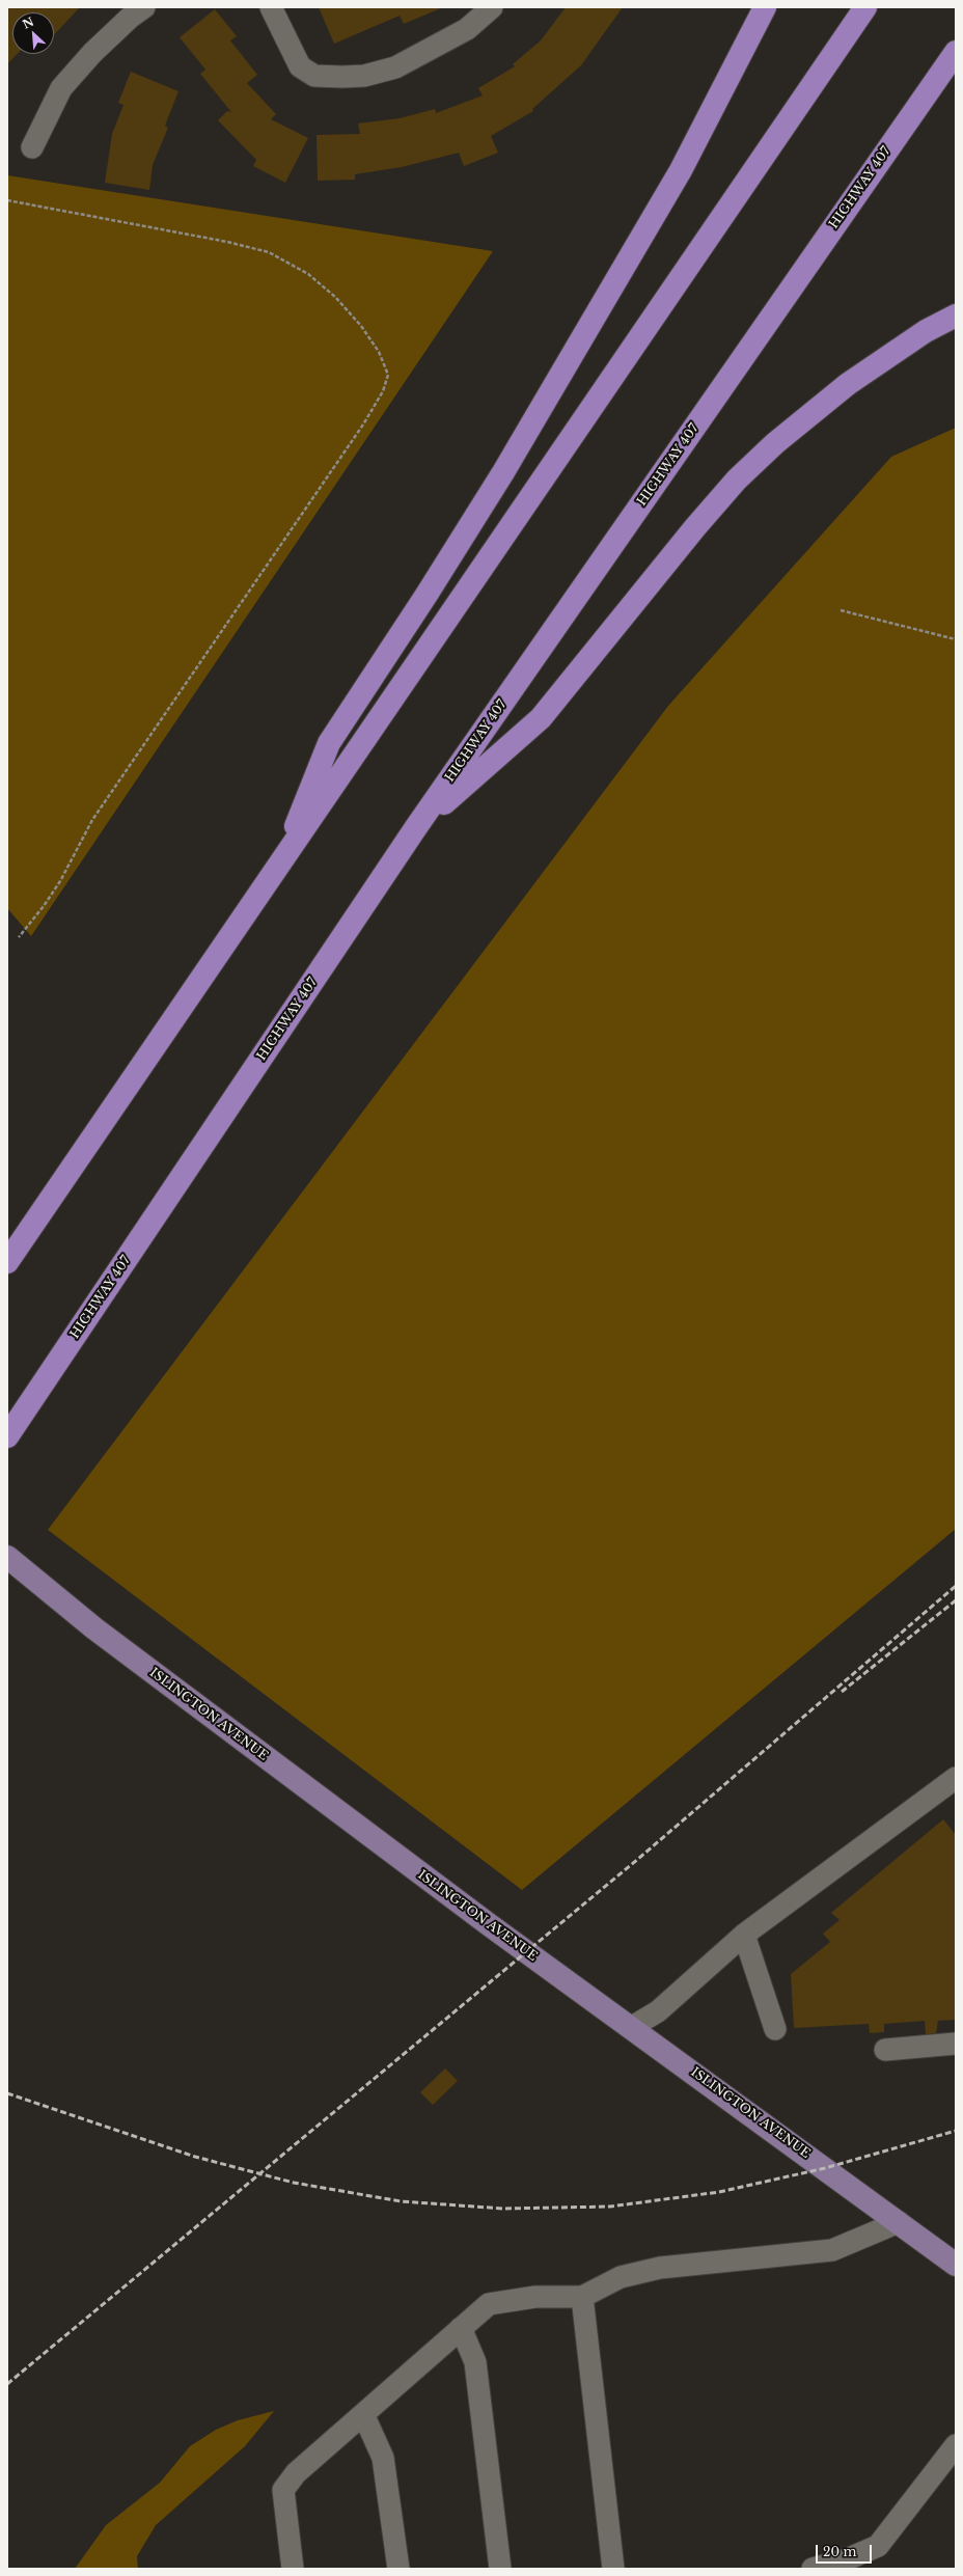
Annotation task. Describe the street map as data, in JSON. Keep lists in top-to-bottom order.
{
  "streets": {
    "highway": ["HIGHWAY 407"],
    "main road": ["ISLINGTON AVENUE"]
  },
  "scale_bar": "20 m",
  "north": "top left"
}
